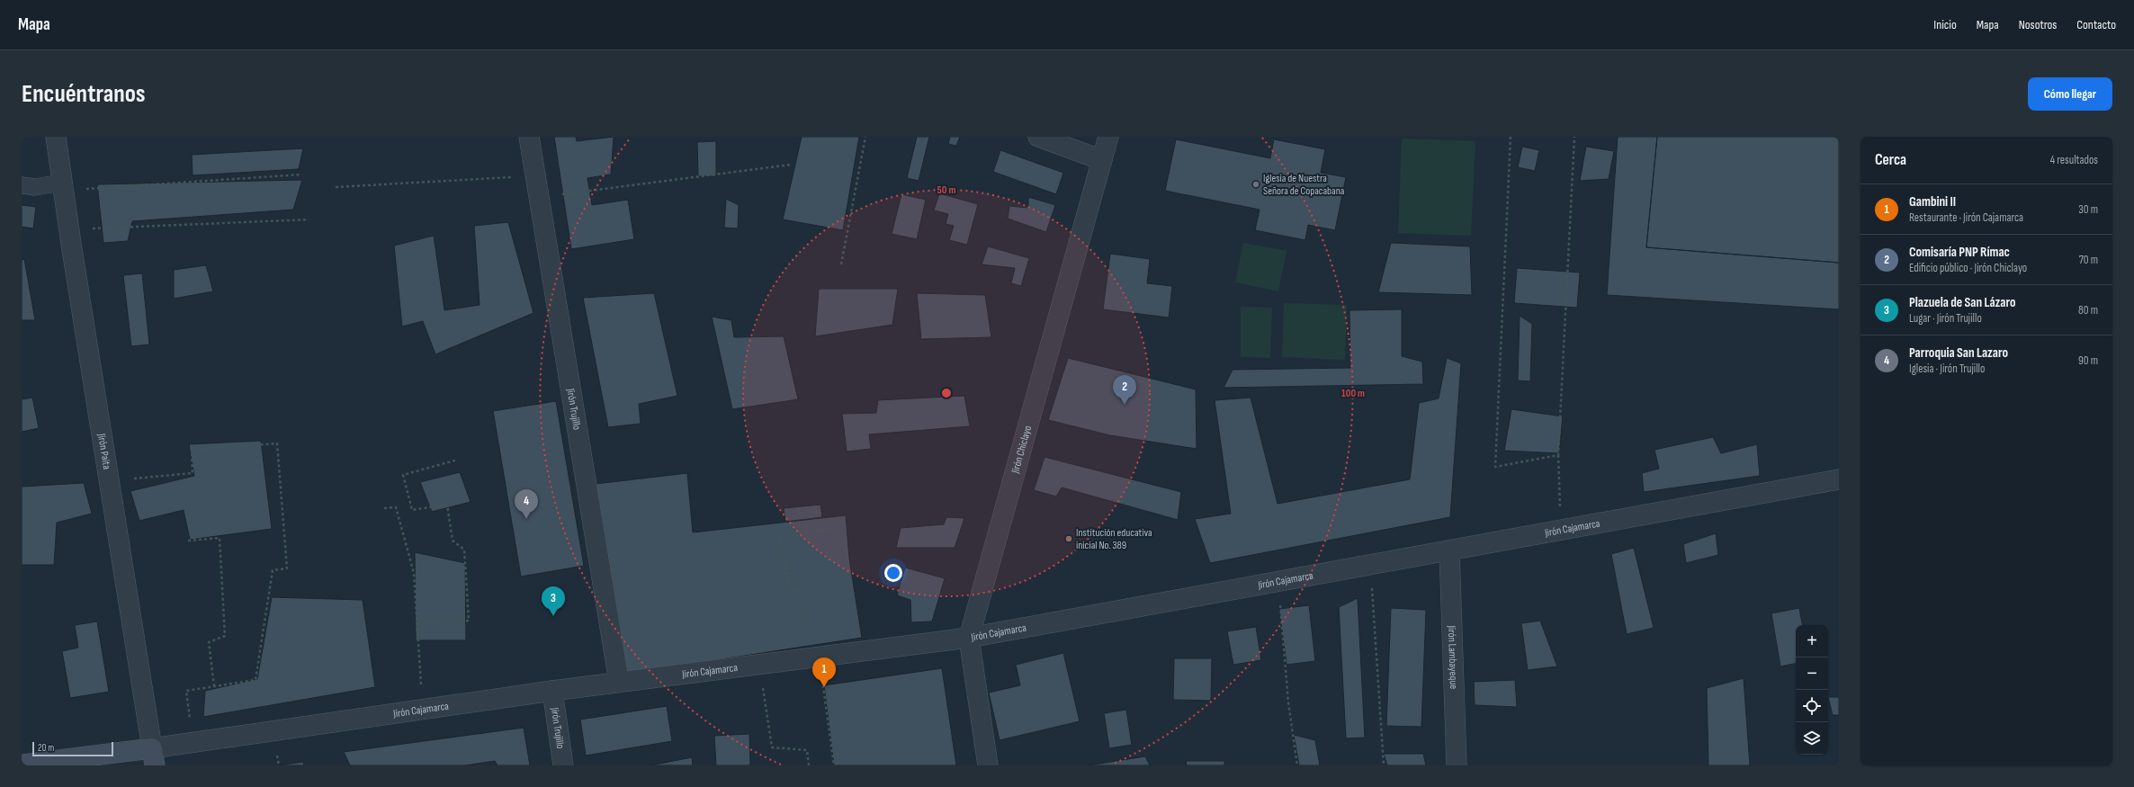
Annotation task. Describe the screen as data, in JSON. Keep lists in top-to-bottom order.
{
  "streets": {
    "street": [
      "Jirón Trujillo",
      "Jirón Chiclayo",
      "Jirón Paita",
      "Jirón Cajamarca",
      "Jirón Lambayeque"
    ]
  },
  "crossings": [
    ["Jirón Trujillo", "Jirón Cajamarca"],
    ["Jirón Chiclayo", "Jirón Cajamarca"],
    ["Jirón Paita", "Jirón Cajamarca"],
    ["Jirón Cajamarca", "Jirón Lambayeque"]
  ],
  "places": ["Iglesia de Nuestra Señora de Copacabana", "Institución educativa inicial No. 389"],
  "scale_bar": "20 m",
  "page": {
    "header": "Mapa",
    "nav": [
      "Inicio",
      "Mapa",
      "Nosotros",
      "Contacto"
    ],
    "buttons": "Cómo llegar",
    "title": "Encuéntranos",
    "heading": ["Cerca", "4 resultados"],
    "list": [
      {
        "mark": "1",
        "name": "Gambini II",
        "note": "Restaurante · Jirón Cajamarca",
        "value": "30 m"
      },
      {
        "mark": "2",
        "name": "Comisaría PNP Rímac",
        "note": "Edificio público · Jirón Chiclayo",
        "value": "70 m"
      },
      {
        "mark": "3",
        "name": "Plazuela de San Lázaro",
        "note": "Lugar · Jirón Trujillo",
        "value": "80 m"
      },
      {
        "mark": "4",
        "name": "Parroquia San Lazaro",
        "note": "Iglesia · Jirón Trujillo",
        "value": "90 m"
      }
    ],
    "pins": [
      "2",
      "4",
      "3",
      "1"
    ],
    "map_buttons": ["+", "−"],
    "scale": "20 m"
  },
  "rings": ["50 m", "100 m"]
}
